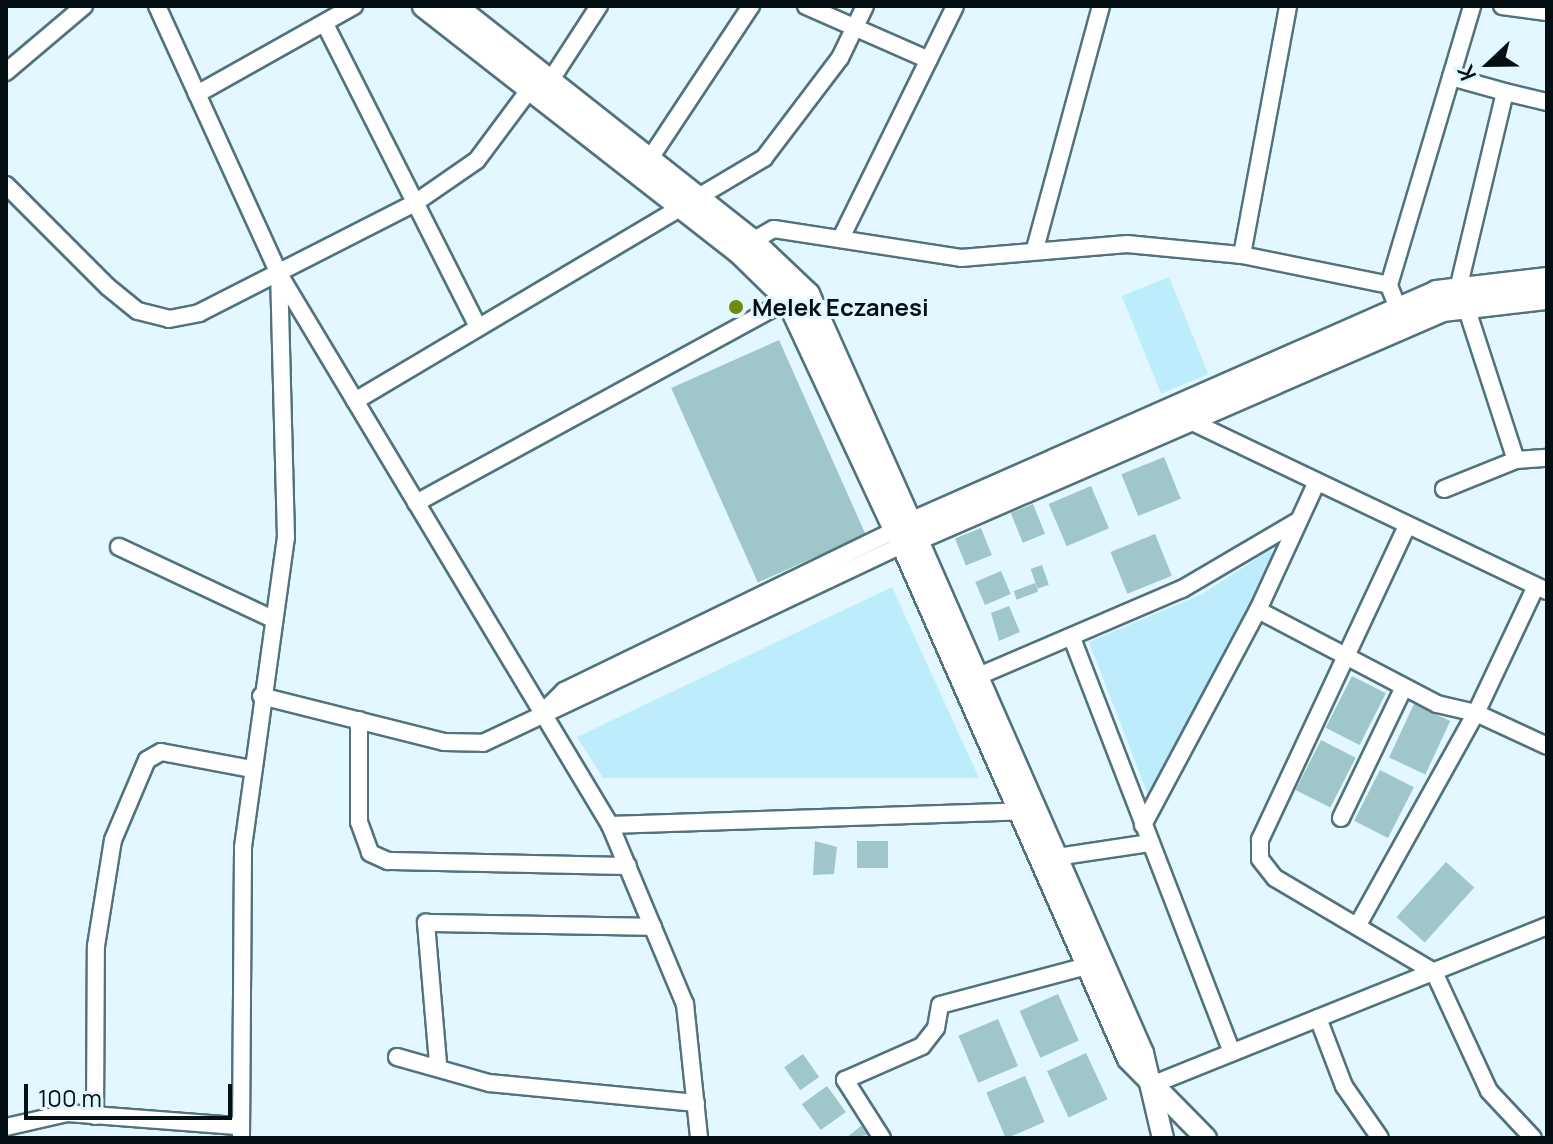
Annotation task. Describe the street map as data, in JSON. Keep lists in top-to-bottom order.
{
  "places": ["Melek Eczanesi"],
  "scale_bar": "100 m",
  "north": "left"
}
